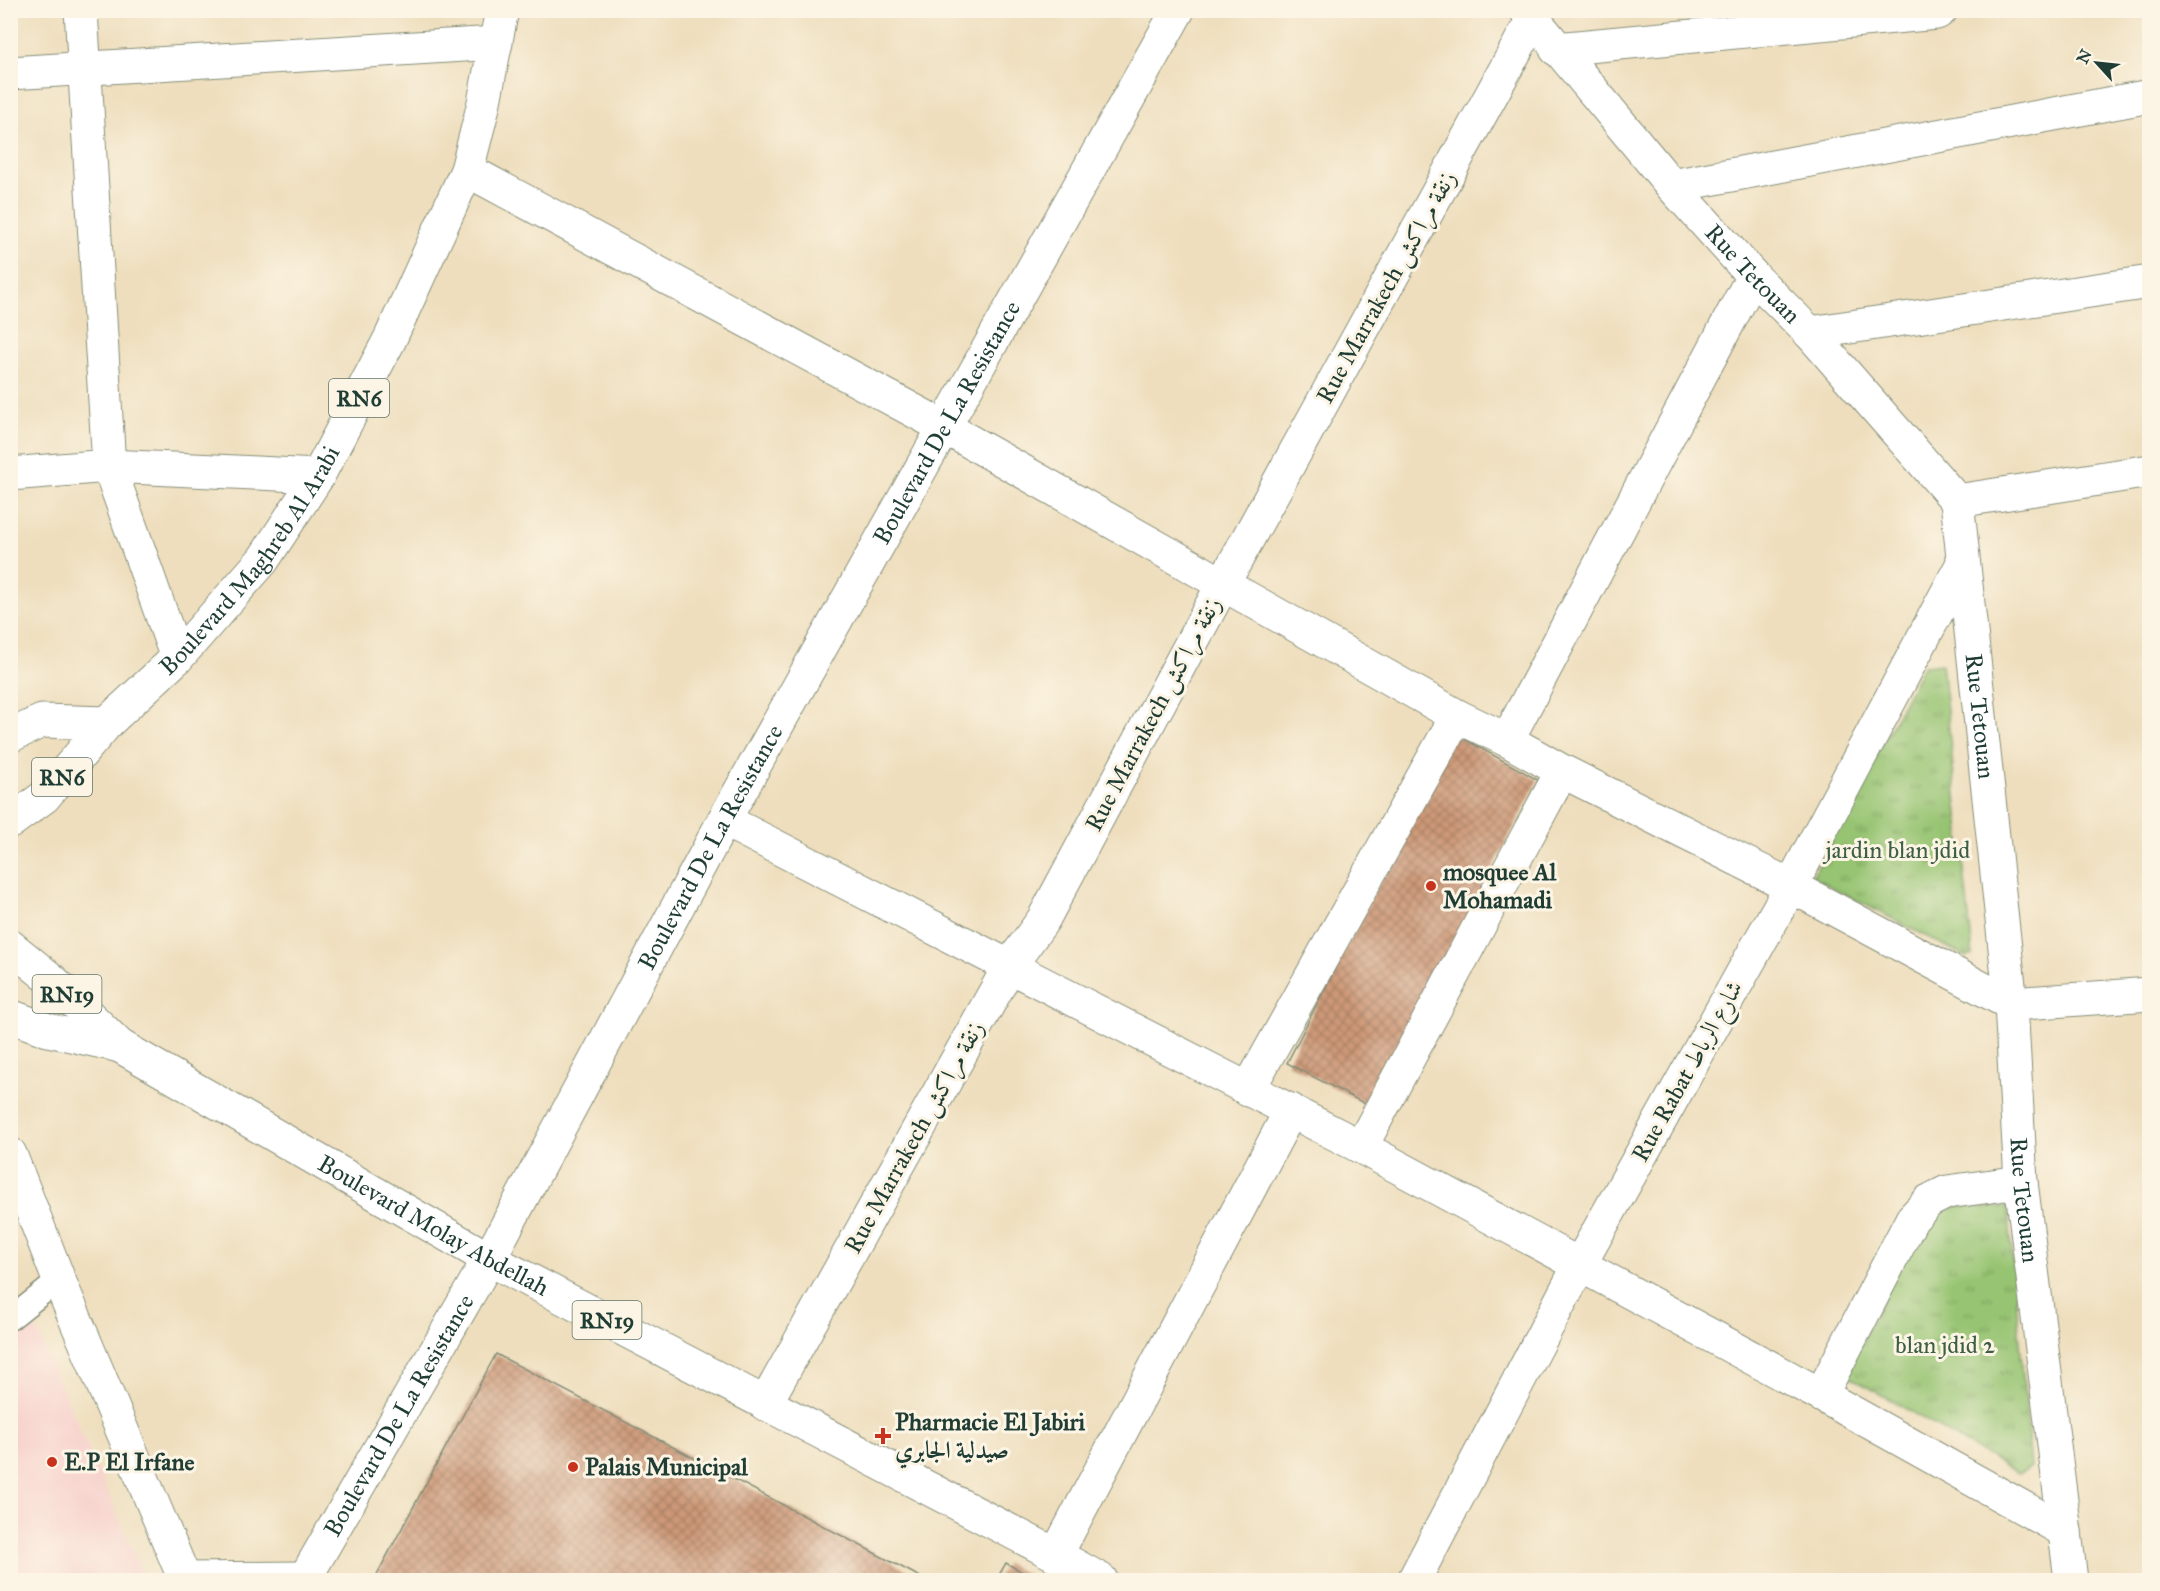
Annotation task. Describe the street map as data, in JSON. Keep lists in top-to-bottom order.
{
  "streets": {
    "street": [
      "Rue Tetouan",
      "Rue Marrakech زنقة مراكش",
      "RN6",
      "Boulevard De La Resistance",
      "Boulevard Maghreb Al Arabi",
      "RN19",
      "Rue Rabat شارع الرباط",
      "Boulevard Molay Abdellah"
    ]
  },
  "crossings": [
    ["Rue Tetouan", "Rue Marrakech زنقة مراكش"],
    ["Rue Tetouan", "Rue Rabat شارع الرباط"],
    ["Rue Marrakech زنقة مراكش", "Boulevard Molay Abdellah"],
    ["RN6", "Boulevard Maghreb Al Arabi"],
    ["Boulevard De La Resistance", "Boulevard Molay Abdellah"],
    ["RN19", "Boulevard Molay Abdellah"]
  ],
  "parks": ["jardin blan jdid", "blan jdid 2"],
  "places": {
    "other": ["mosquee Al Mohamadi", "E.P El Irfane", "Palais Municipal"],
    "health": ["Pharmacie El Jabiri صيدلية الجابري"]
  },
  "north": "top left"
}
